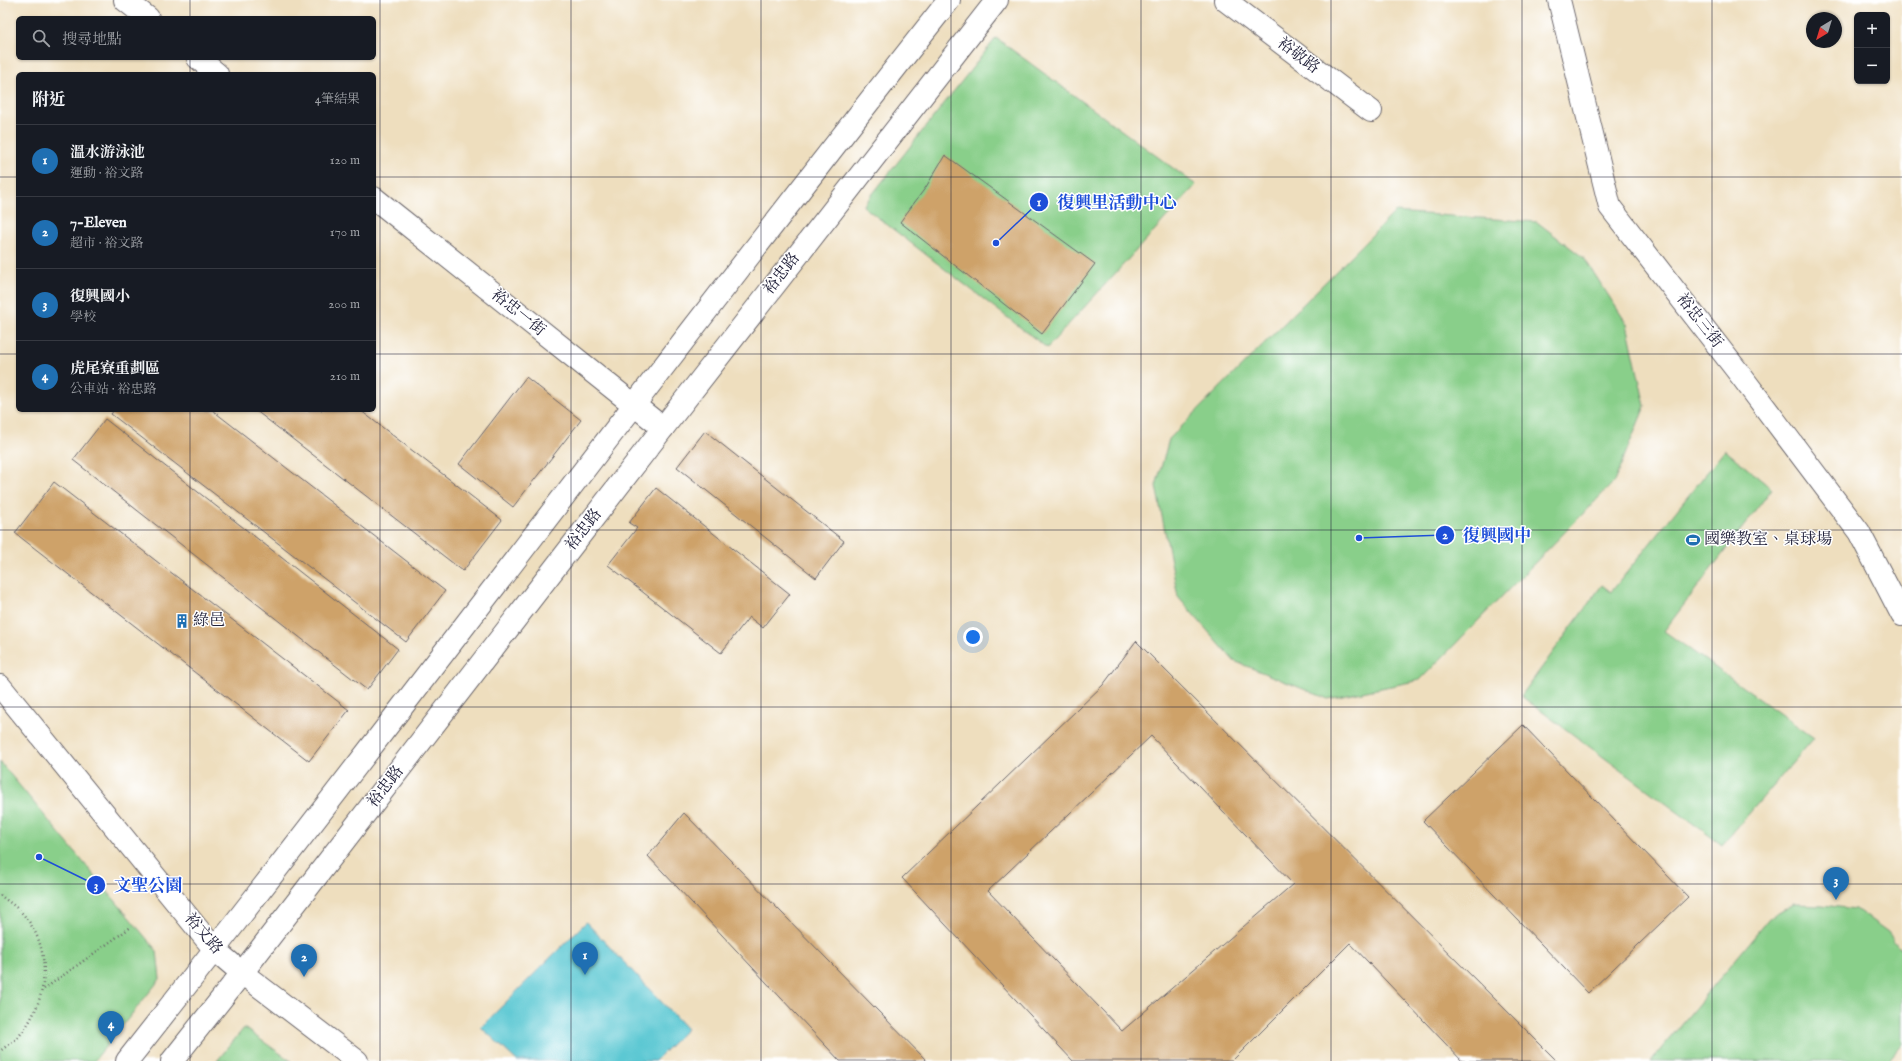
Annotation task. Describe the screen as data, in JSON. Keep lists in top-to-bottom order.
{
  "streets": {
    "street": [
      "裕敬路",
      "裕忠路",
      "裕忠一街",
      "裕忠三街",
      "裕文路"
    ]
  },
  "crossings": [
    ["裕忠路", "裕忠一街"],
    ["裕忠路", "裕文路"]
  ],
  "places": {
    "other": ["復興里活動中心", "復興國中", "文聖公園"],
    "sports": ["國樂教室、桌球場"],
    "building": ["綠邑"]
  },
  "north": "bottom left",
  "page": {
    "map_buttons": ["+", "−"],
    "search": "搜尋地點",
    "heading": ["附近", "4筆結果"],
    "list": [
      {
        "mark": "1",
        "name": "溫水游泳池",
        "note": "運動 · 裕文路",
        "value": "120 m"
      },
      {
        "mark": "2",
        "name": "7-Eleven",
        "note": "超市 · 裕文路",
        "value": "170 m"
      },
      {
        "mark": "3",
        "name": "復興國小",
        "note": "學校",
        "value": "200 m"
      },
      {
        "mark": "4",
        "name": "虎尾寮重劃區",
        "note": "公車站 · 裕忠路",
        "value": "210 m"
      }
    ],
    "pins": [
      "3",
      "1",
      "2",
      "4"
    ]
  }
}
